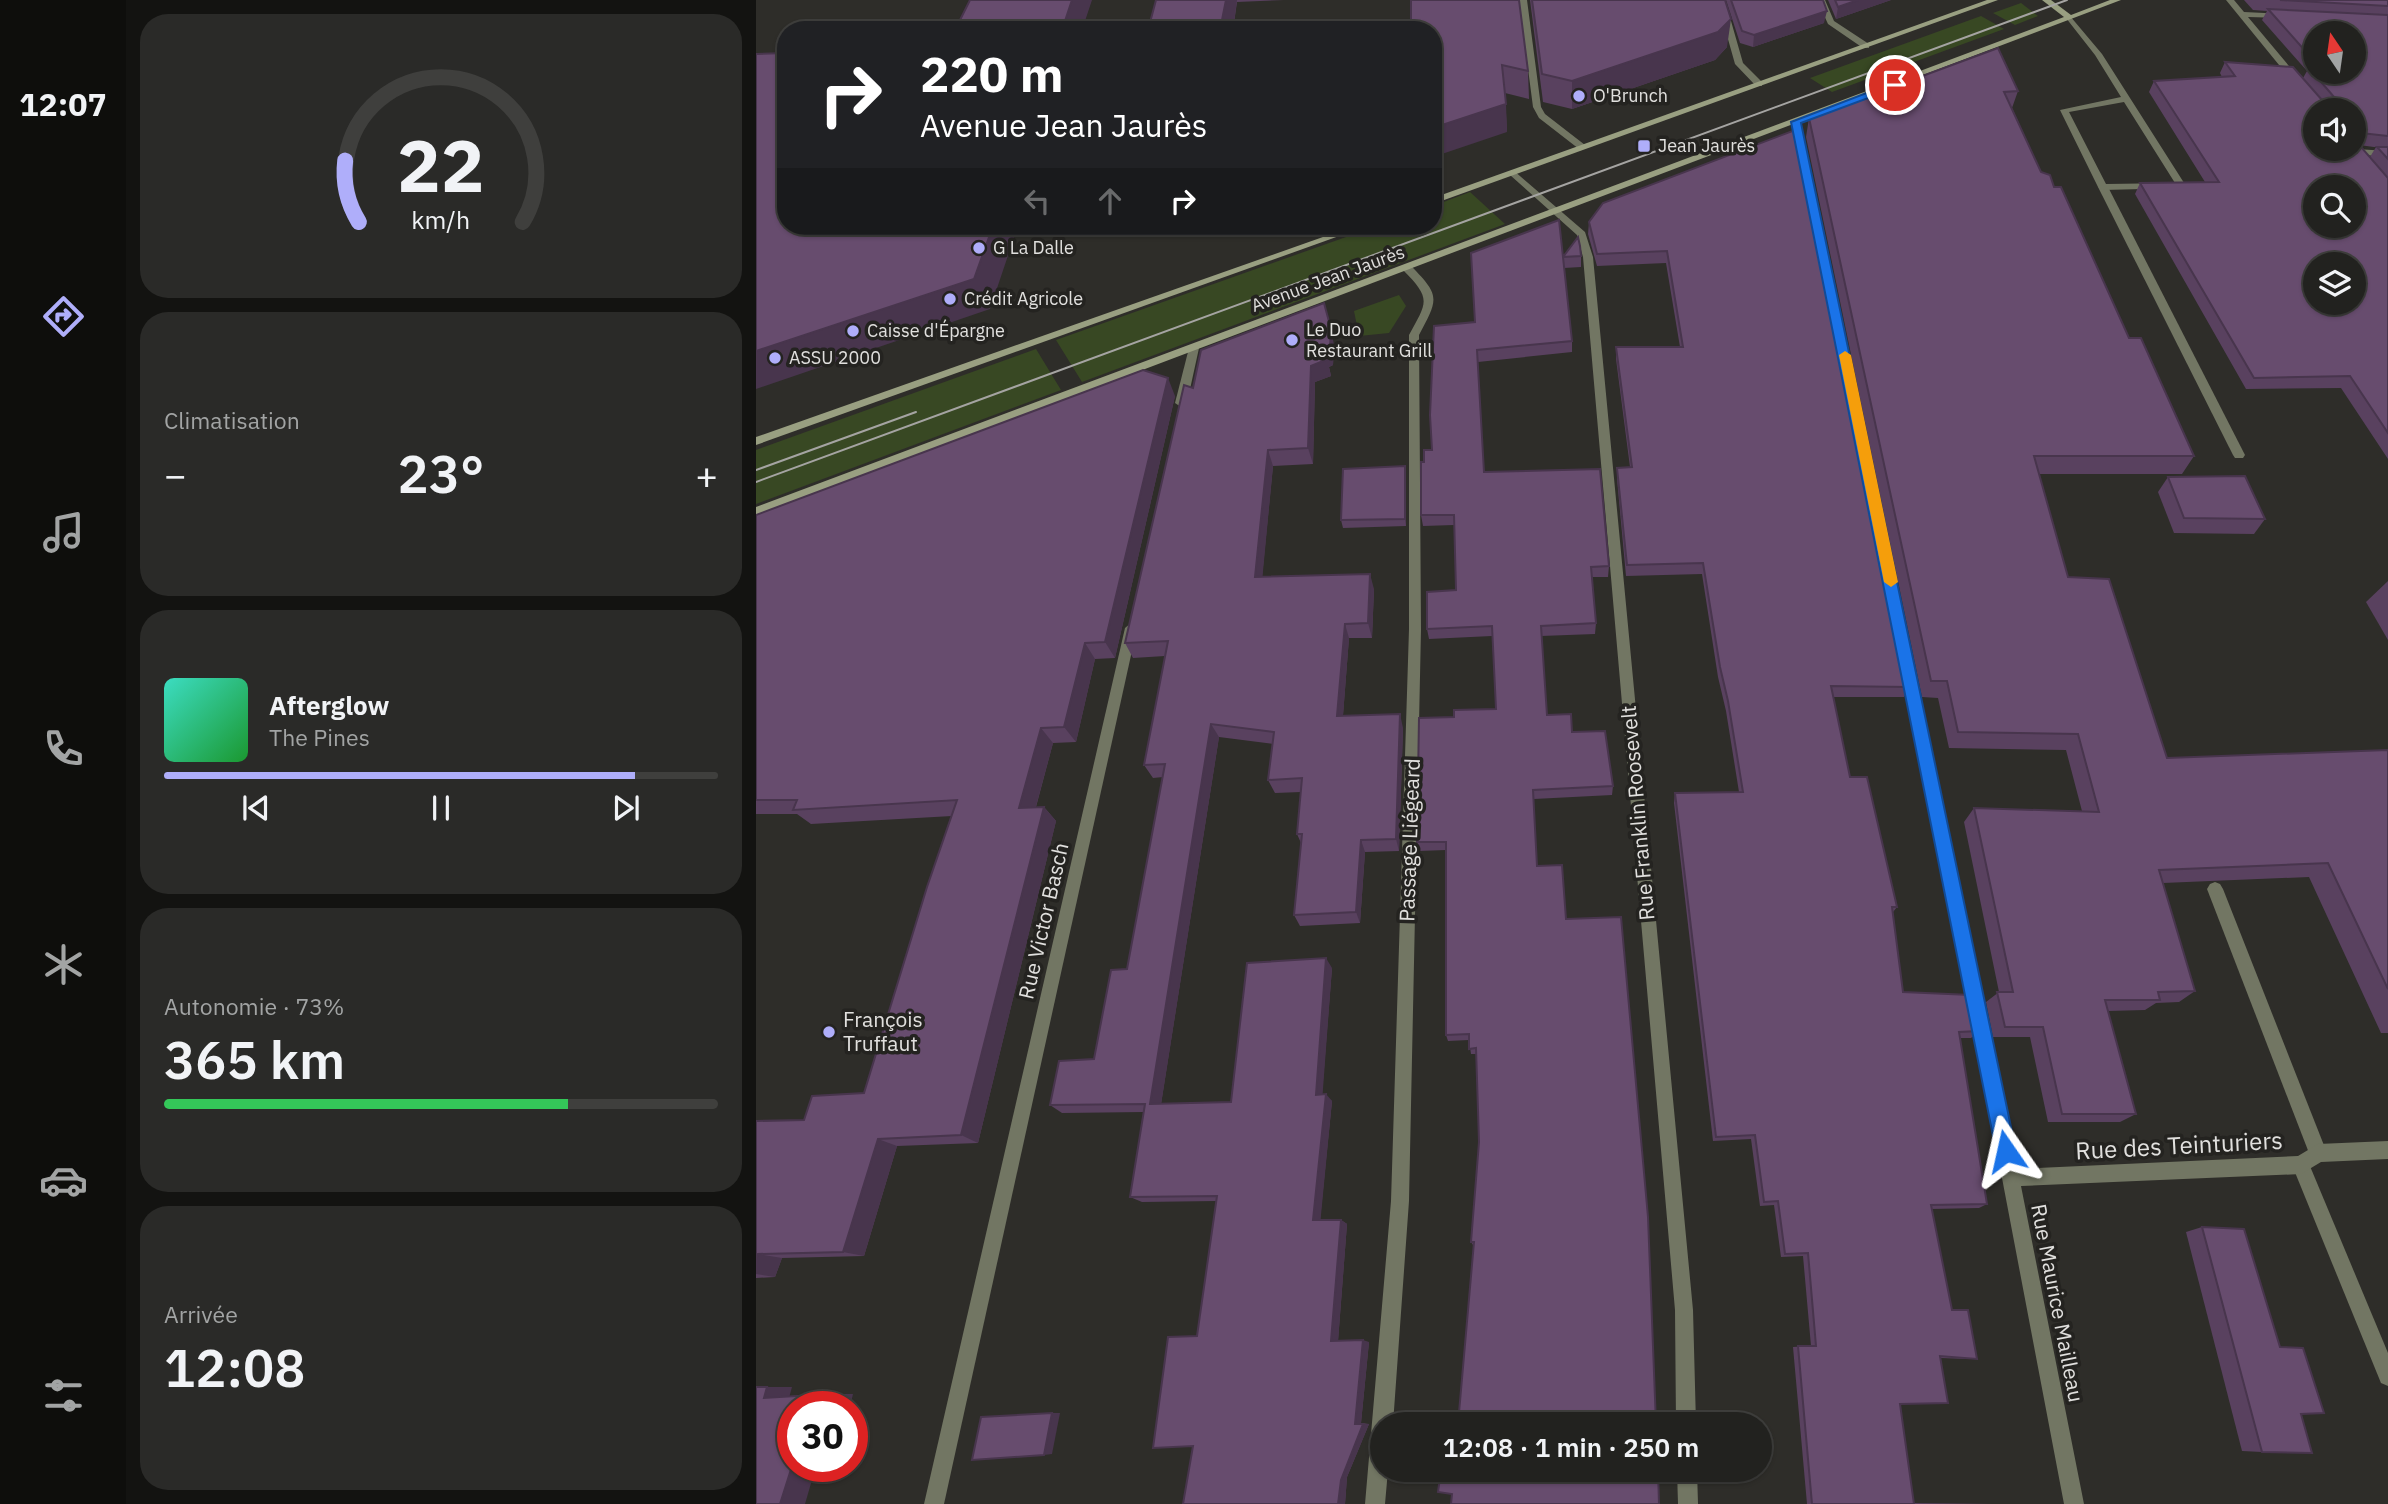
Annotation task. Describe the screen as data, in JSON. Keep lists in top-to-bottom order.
{
  "streets": {
    "main road": ["Avenue Jean Jaurès"],
    "street": [
      "Rue Franklin Roosevelt",
      "Passage Liégeard",
      "Rue Victor Basch",
      "Rue des Teinturiers",
      "Rue Maurice Mailleau"
    ]
  },
  "crossings": [
    ["Avenue Jean Jaurès", "Rue Franklin Roosevelt"],
    ["Avenue Jean Jaurès", "Passage Liégeard"],
    ["Avenue Jean Jaurès", "Rue Maurice Mailleau"],
    ["Rue des Teinturiers", "Rue Maurice Mailleau"]
  ],
  "places": {
    "other": [
      "O'Brunch",
      "G La Dalle",
      "Crédit Agricole",
      "Caisse d'Épargne",
      "Le Duo Restaurant Grill",
      "ASSU 2000",
      "François Truffaut"
    ],
    "transit": ["Jean Jaurès"]
  },
  "north": "top",
  "page": {
    "tabs": "12:07",
    "turn": ["220 m", "Avenue Jean Jaurès"],
    "tile": [
      "Climatisation",
      ["Autonomie · 73%", "365 km"],
      ["Arrivée", "12:08"]
    ],
    "heat": ["−", "23°", "+"],
    "song": ["Afterglow", "The Pines"],
    "limit": "30",
    "trip": "12:08 · 1 min · 250 m",
    "gauge": ["22", "km/h"]
  }
}
